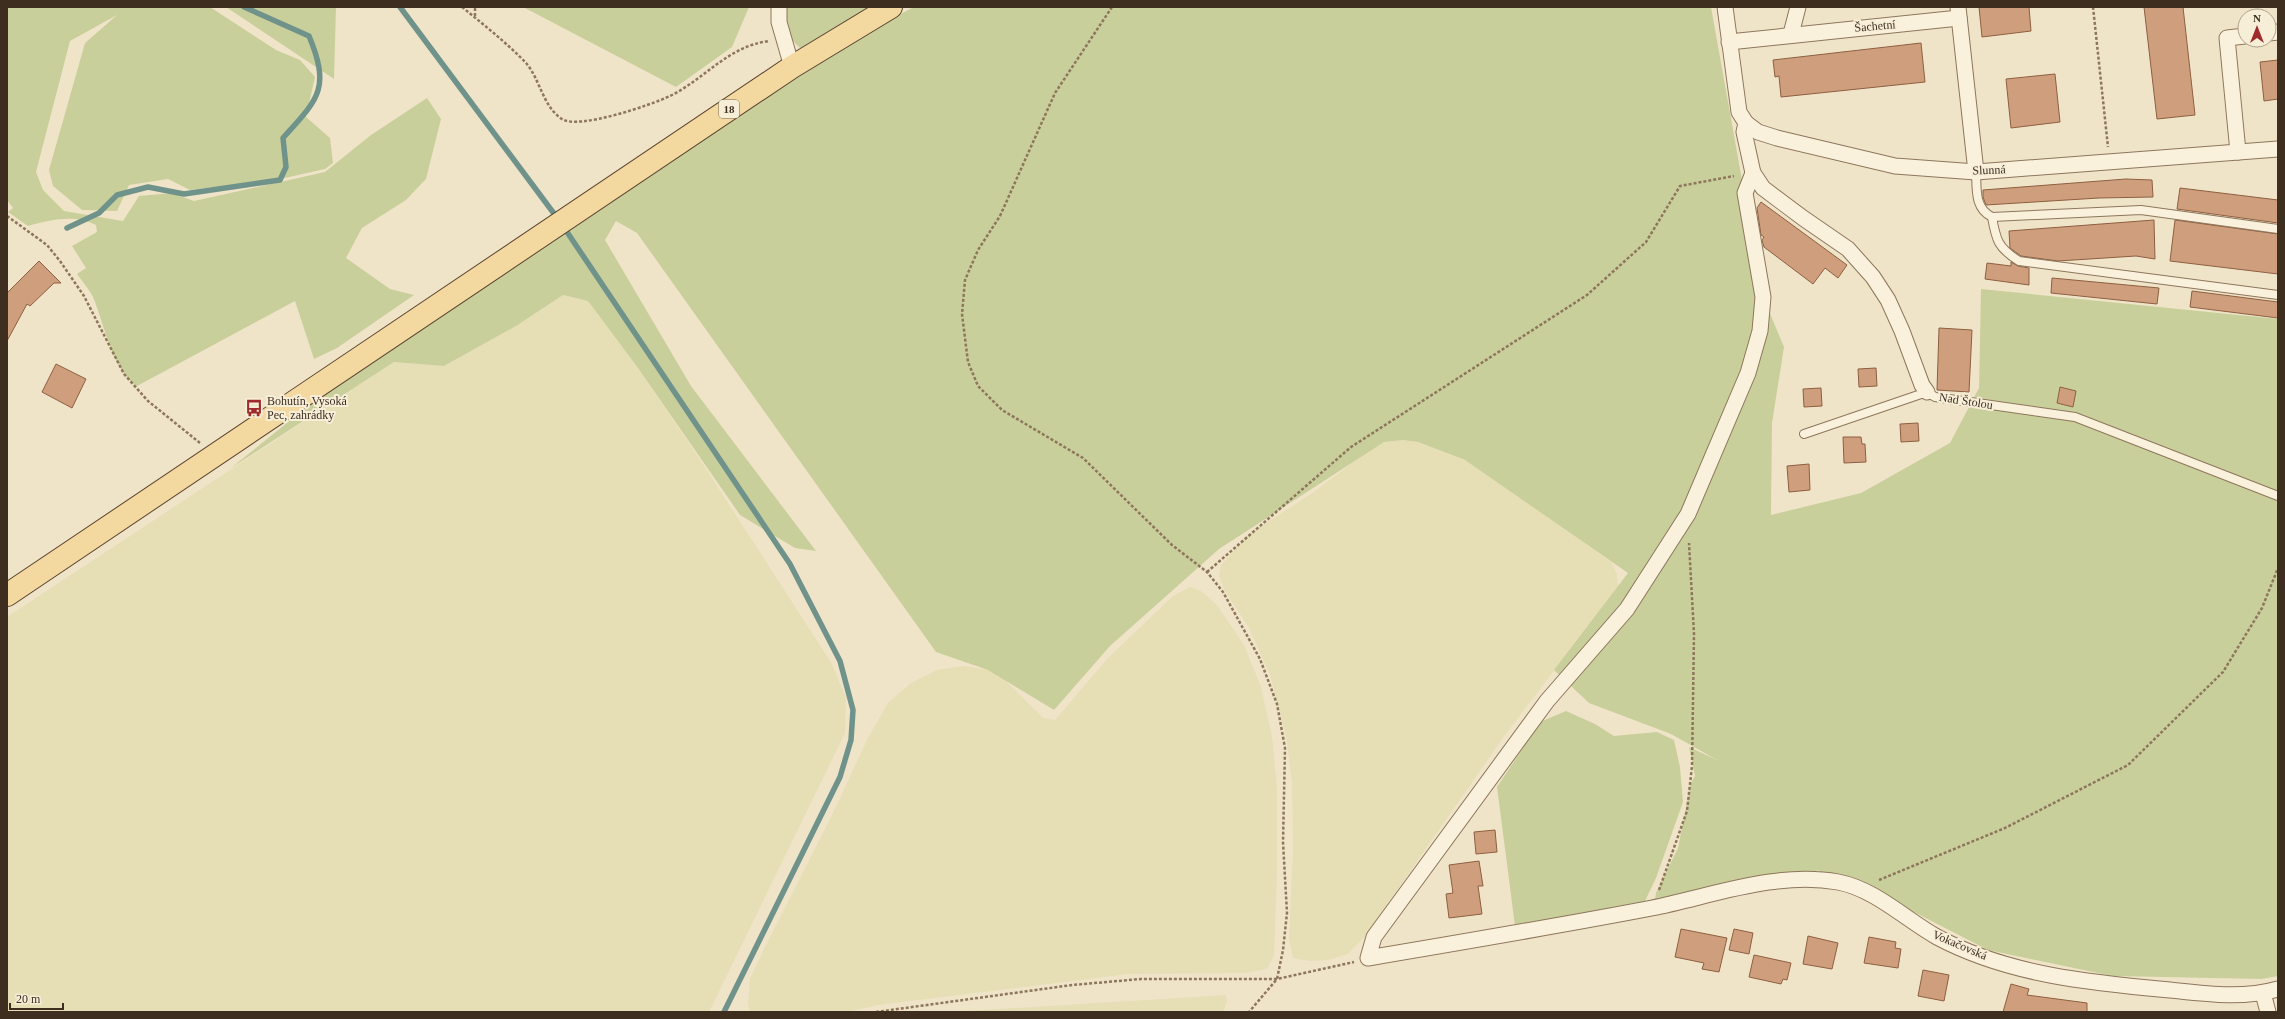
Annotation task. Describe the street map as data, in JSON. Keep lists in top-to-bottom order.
{
  "streets": {
    "main road": ["18"],
    "street": [
      "Šachetní",
      "Slunná",
      "Nad Štolou",
      "Vokačovská"
    ]
  },
  "crossings": [
    ["Šachetní", "Slunná"]
  ],
  "places": {
    "bus stop": ["Bohutín, Vysoká Pec, zahrádky"]
  },
  "scale_bar": "20 m",
  "north": "top"
}
